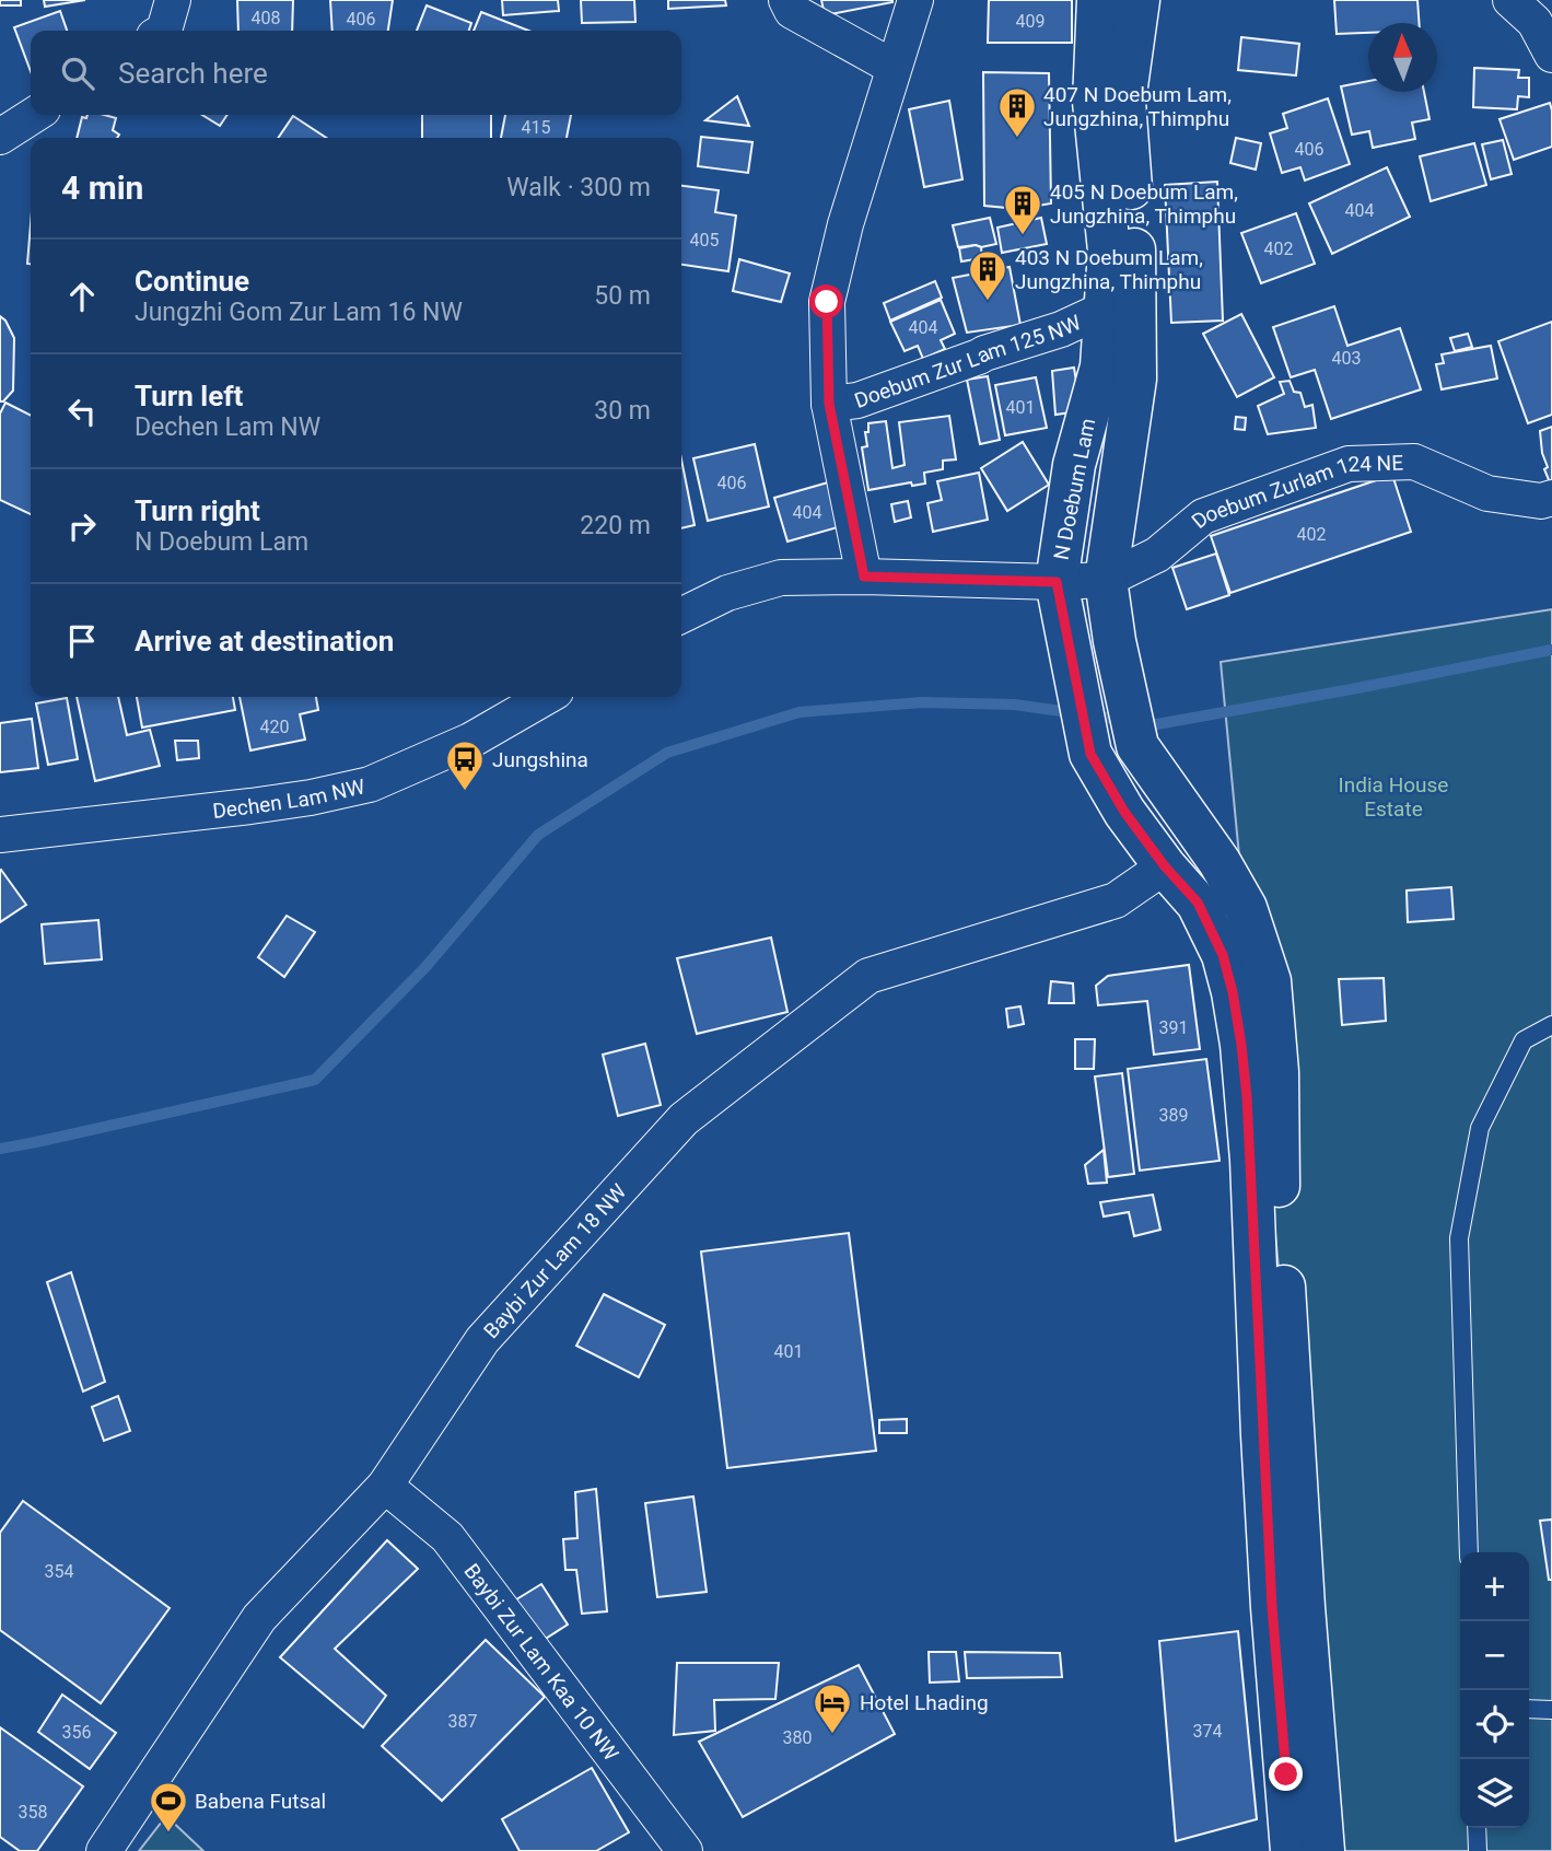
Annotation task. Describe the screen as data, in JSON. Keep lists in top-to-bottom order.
{
  "streets": {
    "main road": ["N Doebum Lam"],
    "street": [
      "Doebum Zur Lam 125 NW",
      "Doebum Zurlam 124 NE",
      "Dechen Lam NW",
      "Baybi Zur Lam 18 NW",
      "Baybi Zur Lam Kaa 10 NW"
    ]
  },
  "crossings": [
    ["Doebum Zur Lam 125 NW", "N Doebum Lam"],
    ["N Doebum Lam", "Doebum Zurlam 124 NE"],
    ["N Doebum Lam", "Baybi Zur Lam 18 NW"],
    ["Baybi Zur Lam 18 NW", "Baybi Zur Lam Kaa 10 NW"]
  ],
  "parks": ["India House Estate"],
  "places": {
    "building": ["407 N Doebum Lam, Jungzhina, Thimphu", "405 N Doebum Lam, Jungzhina, Thimphu", "403 N Doebum Lam, Jungzhina, Thimphu"],
    "bus stop": ["Jungshina"],
    "hotel": ["Hotel Lhading"],
    "sports": ["Babena Futsal"]
  },
  "house_numbers": [
    "408",
    "406",
    "409",
    "415",
    "406",
    "404",
    "405",
    "402",
    "404",
    "403",
    "401",
    "406",
    "404",
    "402",
    "420",
    "391",
    "389",
    "401",
    "354",
    "387",
    "374",
    "356",
    "380",
    "358"
  ],
  "north": "top",
  "page": {
    "search": "Search here",
    "heading": ["4 min", "Walk · 300 m"],
    "list": [
      ["Continue", "Jungzhi Gom Zur Lam 16 NW", "50 m"],
      ["Turn left", "Dechen Lam NW", "30 m"],
      ["Turn right", "N Doebum Lam", "220 m"],
      "Arrive at destination"
    ],
    "map_buttons": ["+", "−"]
  }
}
